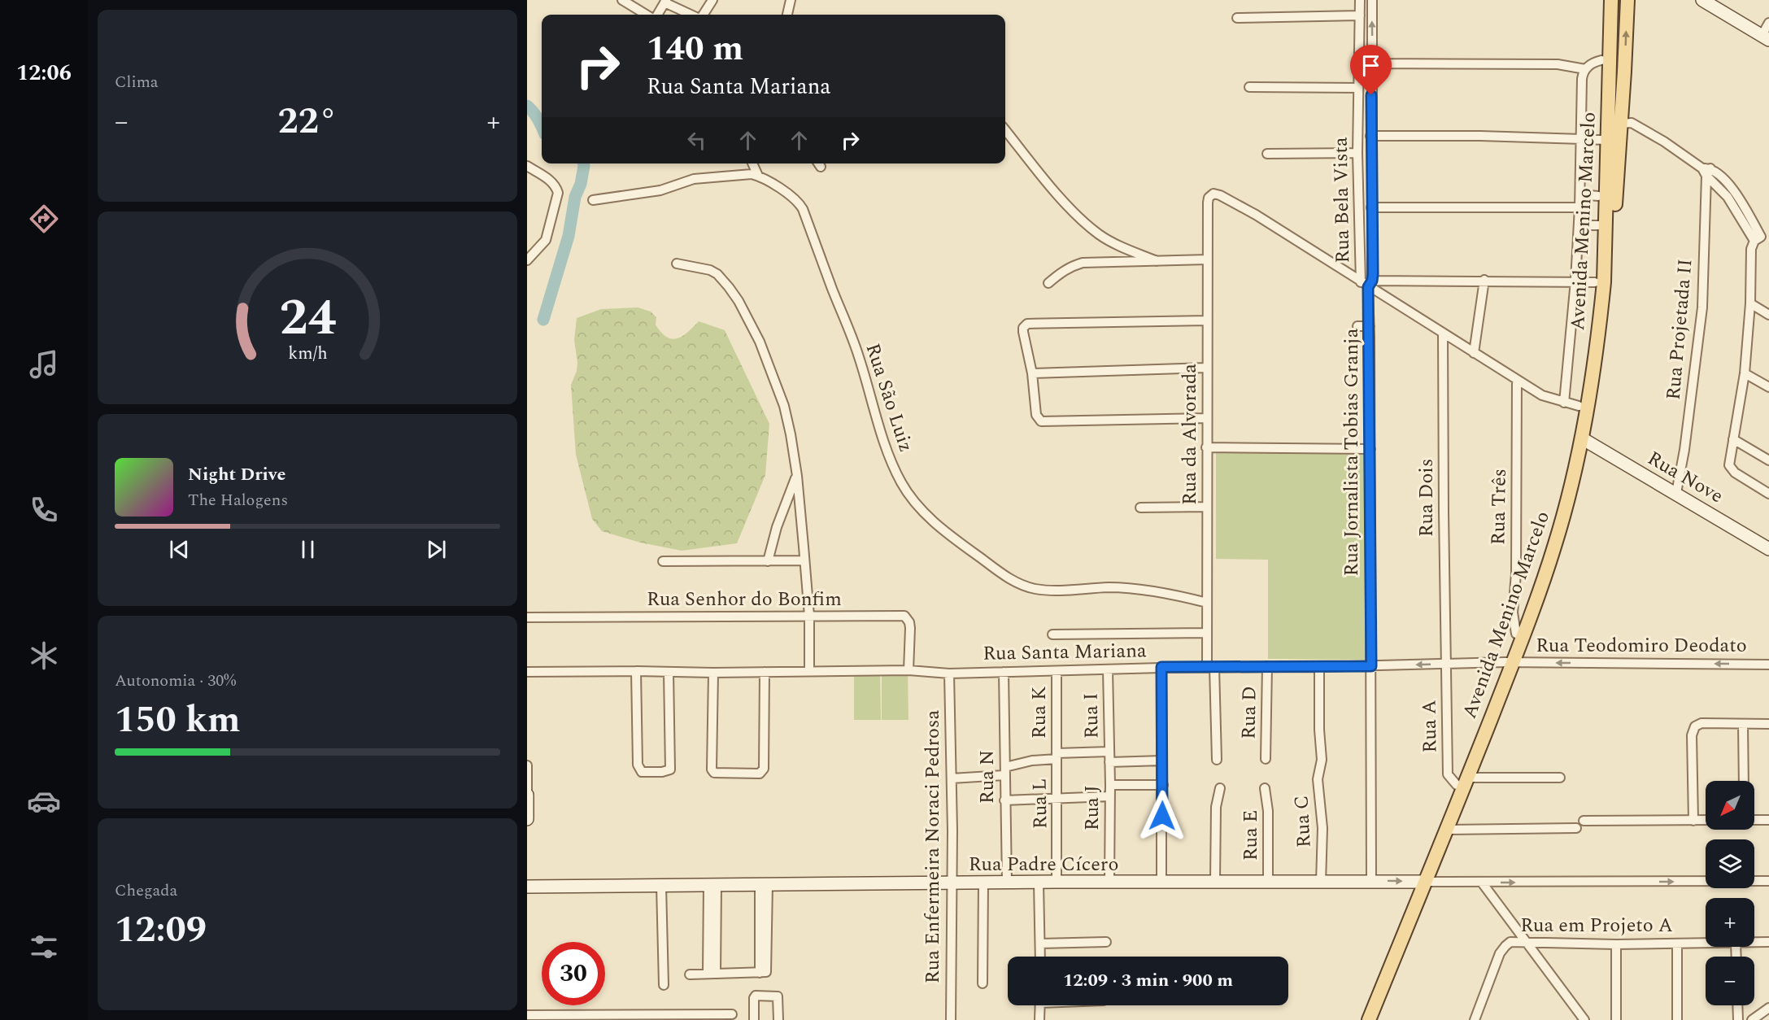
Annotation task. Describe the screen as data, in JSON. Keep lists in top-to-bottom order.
{
  "streets": {
    "main road": ["Avenida Menino Marcelo"],
    "street": [
      "Rua Bela Vista",
      "Rua Projetada II",
      "Rua São Luiz",
      "Rua da Alvorada",
      "Rua Jornalista Tobias Granja",
      "Rua Nove",
      "Rua Dois",
      "Rua Três",
      "Rua Senhor do Bonfim",
      "Rua Teodomiro Deodato",
      "Rua Santa Mariana",
      "Rua K",
      "Rua D",
      "Rua I",
      "Rua A",
      "Rua N",
      "Rua L",
      "Rua J",
      "Rua C",
      "Rua E",
      "Rua Enfermeira Noraci Pedrosa",
      "Rua Padre Cícero",
      "Rua em Projeto A"
    ]
  },
  "crossings": [
    ["Rua Bela Vista", "Rua Jornalista Tobias Granja"],
    ["Avenida Menino Marcelo", "Rua Nove"],
    ["Avenida Menino Marcelo", "Rua Três"],
    ["Avenida Menino Marcelo", "Rua Teodomiro Deodato"],
    ["Avenida Menino Marcelo", "Rua Santa Mariana"],
    ["Avenida Menino Marcelo", "Rua A"],
    ["Avenida Menino Marcelo", "Rua Padre Cícero"],
    ["Rua Projetada II", "Rua Nove"],
    ["Rua São Luiz", "Rua da Alvorada"],
    ["Rua da Alvorada", "Rua Santa Mariana"],
    ["Rua Jornalista Tobias Granja", "Rua Santa Mariana"],
    ["Rua Jornalista Tobias Granja", "Rua Padre Cícero"],
    ["Rua Dois", "Rua Santa Mariana"],
    ["Rua Dois", "Rua A"],
    ["Rua Senhor do Bonfim", "Rua Santa Mariana"],
    ["Rua Teodomiro Deodato", "Rua Santa Mariana"],
    ["Rua Santa Mariana", "Rua K"],
    ["Rua Santa Mariana", "Rua D"],
    ["Rua Santa Mariana", "Rua I"],
    ["Rua Santa Mariana", "Rua A"],
    ["Rua Santa Mariana", "Rua N"],
    ["Rua Santa Mariana", "Rua C"],
    ["Rua Santa Mariana", "Rua Enfermeira Noraci Pedrosa"],
    ["Rua K", "Rua L"],
    ["Rua I", "Rua J"],
    ["Rua N", "Rua Padre Cícero"],
    ["Rua L", "Rua Padre Cícero"],
    ["Rua J", "Rua Padre Cícero"],
    ["Rua C", "Rua Padre Cícero"],
    ["Rua E", "Rua Padre Cícero"],
    ["Rua Enfermeira Noraci Pedrosa", "Rua Padre Cícero"]
  ],
  "one_way": ["Rua Teodomiro Deodato"],
  "north": "bottom left",
  "page": {
    "tabs": "12:06",
    "tile": [
      "Clima",
      ["Autonomia · 30%", "150 km"],
      ["Chegada", "12:09"]
    ],
    "turn": ["140 m", "Rua Santa Mariana"],
    "heat": ["−", "22°", "+"],
    "song": ["Night Drive", "The Halogens"],
    "map_buttons": ["+", "−"],
    "limit": "30",
    "trip": "12:09 · 3 min · 900 m",
    "gauge": ["24", "km/h"]
  }
}
